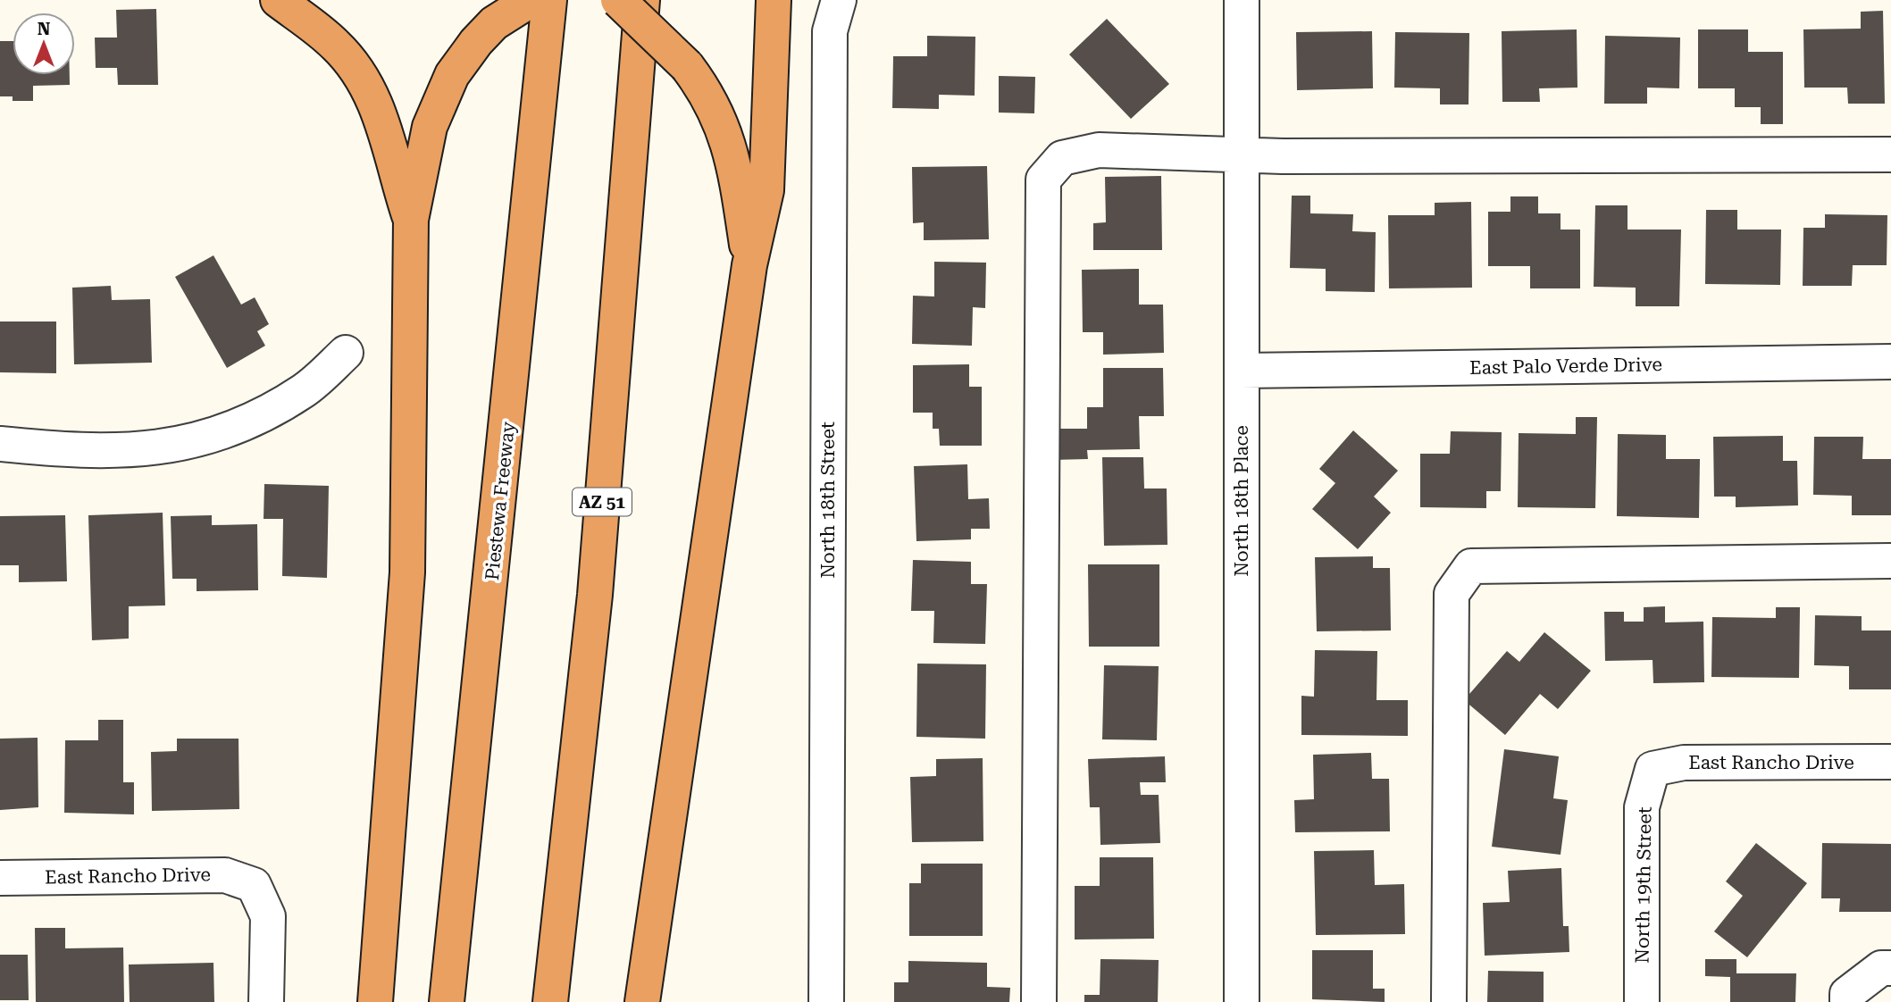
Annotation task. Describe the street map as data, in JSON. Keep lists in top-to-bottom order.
{
  "streets": {
    "highway": ["Piestewa Freeway", "AZ 51"],
    "street": [
      "East Palo Verde Drive",
      "North 18th Street",
      "North 18th Place",
      "East Rancho Drive",
      "North 19th Street"
    ]
  },
  "crossings": [
    ["East Palo Verde Drive", "North 18th Place"],
    ["East Rancho Drive", "North 19th Street"]
  ],
  "north": "top"
}
